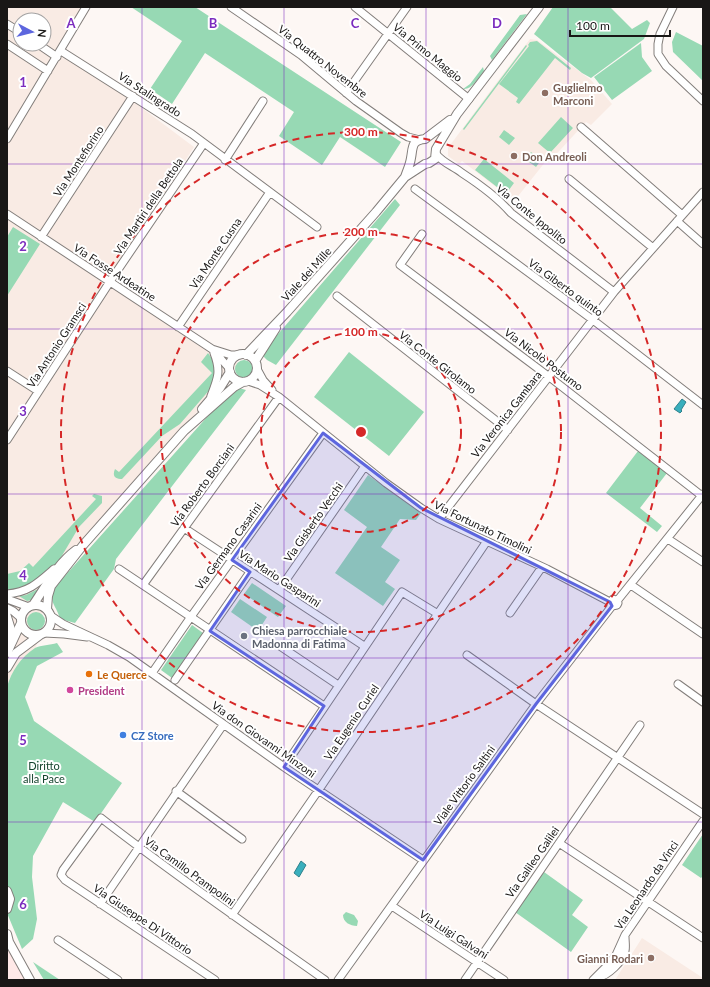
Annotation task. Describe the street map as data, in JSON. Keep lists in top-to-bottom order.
{
  "streets": {
    "main road": ["Viale dei Mille"],
    "street": [
      "Via Primo Maggio",
      "Via Quattro Novembre",
      "Via Stalingrado",
      "Via Montefiorino",
      "Via Martiri della Bettola",
      "Via Conte Ippolito",
      "Via Monte Cusna",
      "Via Fosse Ardeatine",
      "Via Giberto quinto",
      "Via Antonio Gramsci",
      "Via Nicolò Postumo",
      "Via Conte Girolamo",
      "Via Veronica Gambara",
      "Via Roberto Borciani",
      "Via Gisberto Vecchi",
      "Via Fortunato Timolini",
      "Via Germano Casarini",
      "Via Mario Gasparini",
      "Via Eugenio Curiel",
      "Via don Giovanni Minzoni",
      "Viale Vittorio Saltini",
      "Via Galileo Galilei",
      "Via Camillo Prampolini",
      "Via Leonardo da Vinci",
      "Via Giuseppe Di Vittorio",
      "Via Luigi Galvani"
    ]
  },
  "crossings": [
    ["Via Primo Maggio", "Viale dei Mille"],
    ["Via Quattro Novembre", "Via Conte Ippolito"],
    ["Via Quattro Novembre", "Viale dei Mille"],
    ["Via Stalingrado", "Via Montefiorino"],
    ["Via Stalingrado", "Via Martiri della Bettola"],
    ["Via Stalingrado", "Via Monte Cusna"],
    ["Via Montefiorino", "Via Fosse Ardeatine"],
    ["Via Martiri della Bettola", "Via Fosse Ardeatine"],
    ["Via Martiri della Bettola", "Via Antonio Gramsci"],
    ["Via Conte Ippolito", "Viale dei Mille"],
    ["Via Conte Ippolito", "Via Veronica Gambara"],
    ["Via Monte Cusna", "Via Fosse Ardeatine"],
    ["Via Fosse Ardeatine", "Viale dei Mille"],
    ["Via Fosse Ardeatine", "Via Antonio Gramsci"],
    ["Via Fosse Ardeatine", "Via Fortunato Timolini"],
    ["Viale dei Mille", "Via Fortunato Timolini"],
    ["Viale dei Mille", "Via don Giovanni Minzoni"],
    ["Via Giberto quinto", "Via Veronica Gambara"],
    ["Via Nicolò Postumo", "Via Veronica Gambara"],
    ["Via Nicolò Postumo", "Viale Vittorio Saltini"],
    ["Via Conte Girolamo", "Via Veronica Gambara"],
    ["Via Veronica Gambara", "Via Fortunato Timolini"],
    ["Via Roberto Borciani", "Via Fortunato Timolini"],
    ["Via Roberto Borciani", "Via Mario Gasparini"],
    ["Via Gisberto Vecchi", "Via Fortunato Timolini"],
    ["Via Gisberto Vecchi", "Via Mario Gasparini"],
    ["Via Fortunato Timolini", "Via Germano Casarini"],
    ["Via Fortunato Timolini", "Via Eugenio Curiel"],
    ["Via Fortunato Timolini", "Viale Vittorio Saltini"],
    ["Via Germano Casarini", "Via Mario Gasparini"],
    ["Via Germano Casarini", "Via don Giovanni Minzoni"],
    ["Via Eugenio Curiel", "Via don Giovanni Minzoni"],
    ["Via Eugenio Curiel", "Via Camillo Prampolini"],
    ["Via don Giovanni Minzoni", "Viale Vittorio Saltini"],
    ["Viale Vittorio Saltini", "Via Luigi Galvani"],
    ["Via Galileo Galilei", "Via Luigi Galvani"],
    ["Via Camillo Prampolini", "Via Giuseppe Di Vittorio"]
  ],
  "parks": ["Diritto alla Pace"],
  "places": [
    "Guglielmo Marconi",
    "Don Andreoli",
    "Chiesa parrocchiale Madonna di Fatima",
    "Le Querce",
    "President",
    "CZ Store",
    "Gianni Rodari"
  ],
  "scale_bar": "100 m",
  "north": "right",
  "grid": {
    "columns": [
      "A",
      "B",
      "C",
      "D"
    ],
    "rows": [
      "1",
      "2",
      "3",
      "4",
      "5",
      "6"
    ]
  },
  "rings": ["300 m", "200 m", "100 m"]
}
